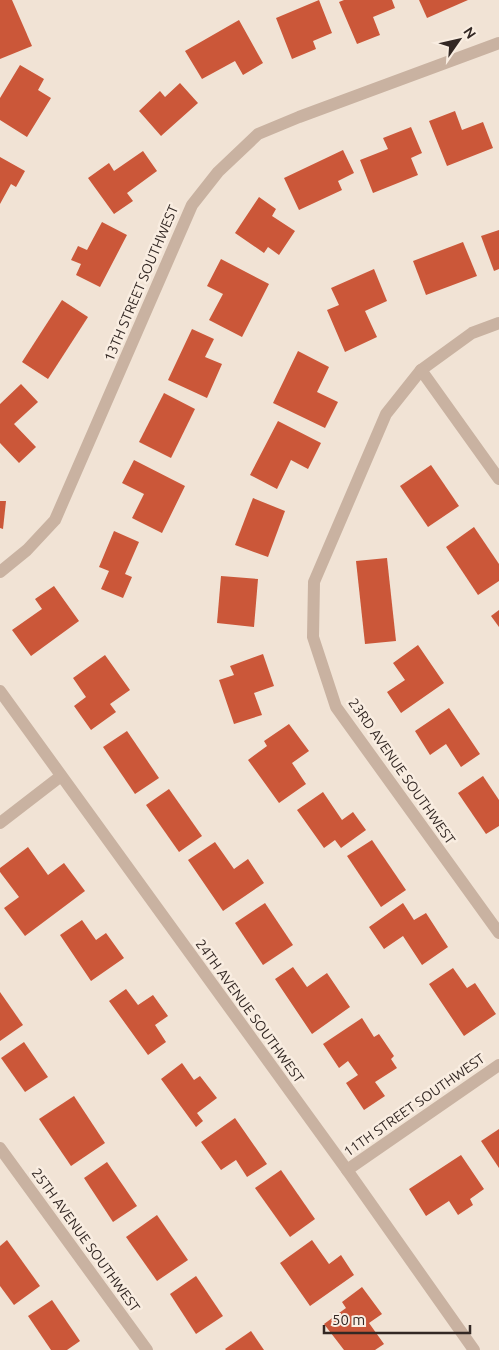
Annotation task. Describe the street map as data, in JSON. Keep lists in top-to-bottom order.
{
  "streets": {
    "street": [
      "13TH STREET SOUTHWEST",
      "23RD AVENUE SOUTHWEST",
      "24TH AVENUE SOUTHWEST",
      "11TH STREET SOUTHWEST",
      "25TH AVENUE SOUTHWEST"
    ]
  },
  "crossings": [
    ["24TH AVENUE SOUTHWEST", "11TH STREET SOUTHWEST"]
  ],
  "scale_bar": "50 m",
  "north": "top right"
}
